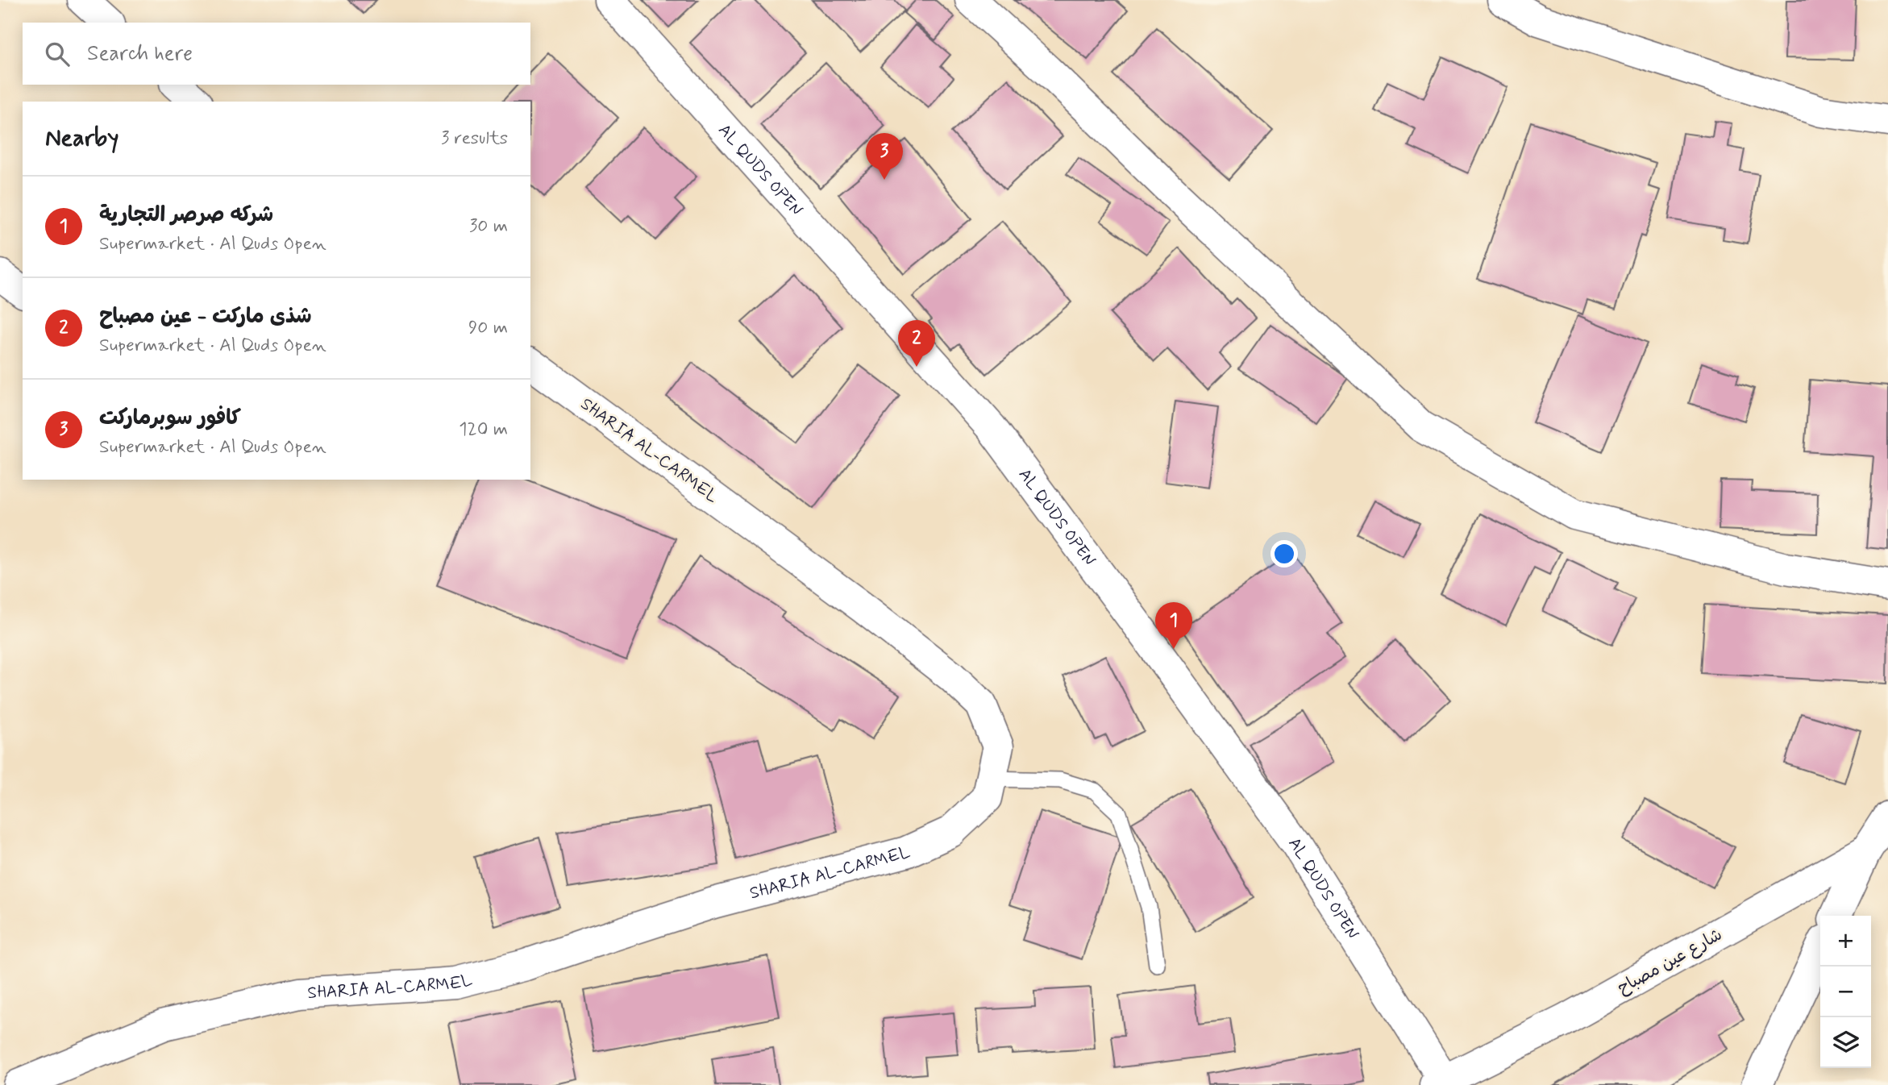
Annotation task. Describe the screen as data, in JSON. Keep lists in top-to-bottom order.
{
  "streets": {
    "street": ["AL QUDS OPEN", "SHARIA AL-CARMEL", "شارع عين مصباح"]
  },
  "crossings": [
    ["AL QUDS OPEN", "شارع عين مصباح"]
  ],
  "page": {
    "search": "Search here",
    "heading": ["Nearby", "3 results"],
    "pins": ["3", "2", "1"],
    "list": [
      {
        "mark": "1",
        "name": "شركه صرصر التجارية",
        "note": "Supermarket · Al Quds Open",
        "value": "30 m"
      },
      {
        "mark": "2",
        "name": "شذى ماركت - عين مصباح",
        "note": "Supermarket · Al Quds Open",
        "value": "90 m"
      },
      {
        "mark": "3",
        "name": "كافور سوبرماركت",
        "note": "Supermarket · Al Quds Open",
        "value": "120 m"
      }
    ],
    "map_buttons": ["+", "−"]
  }
}
